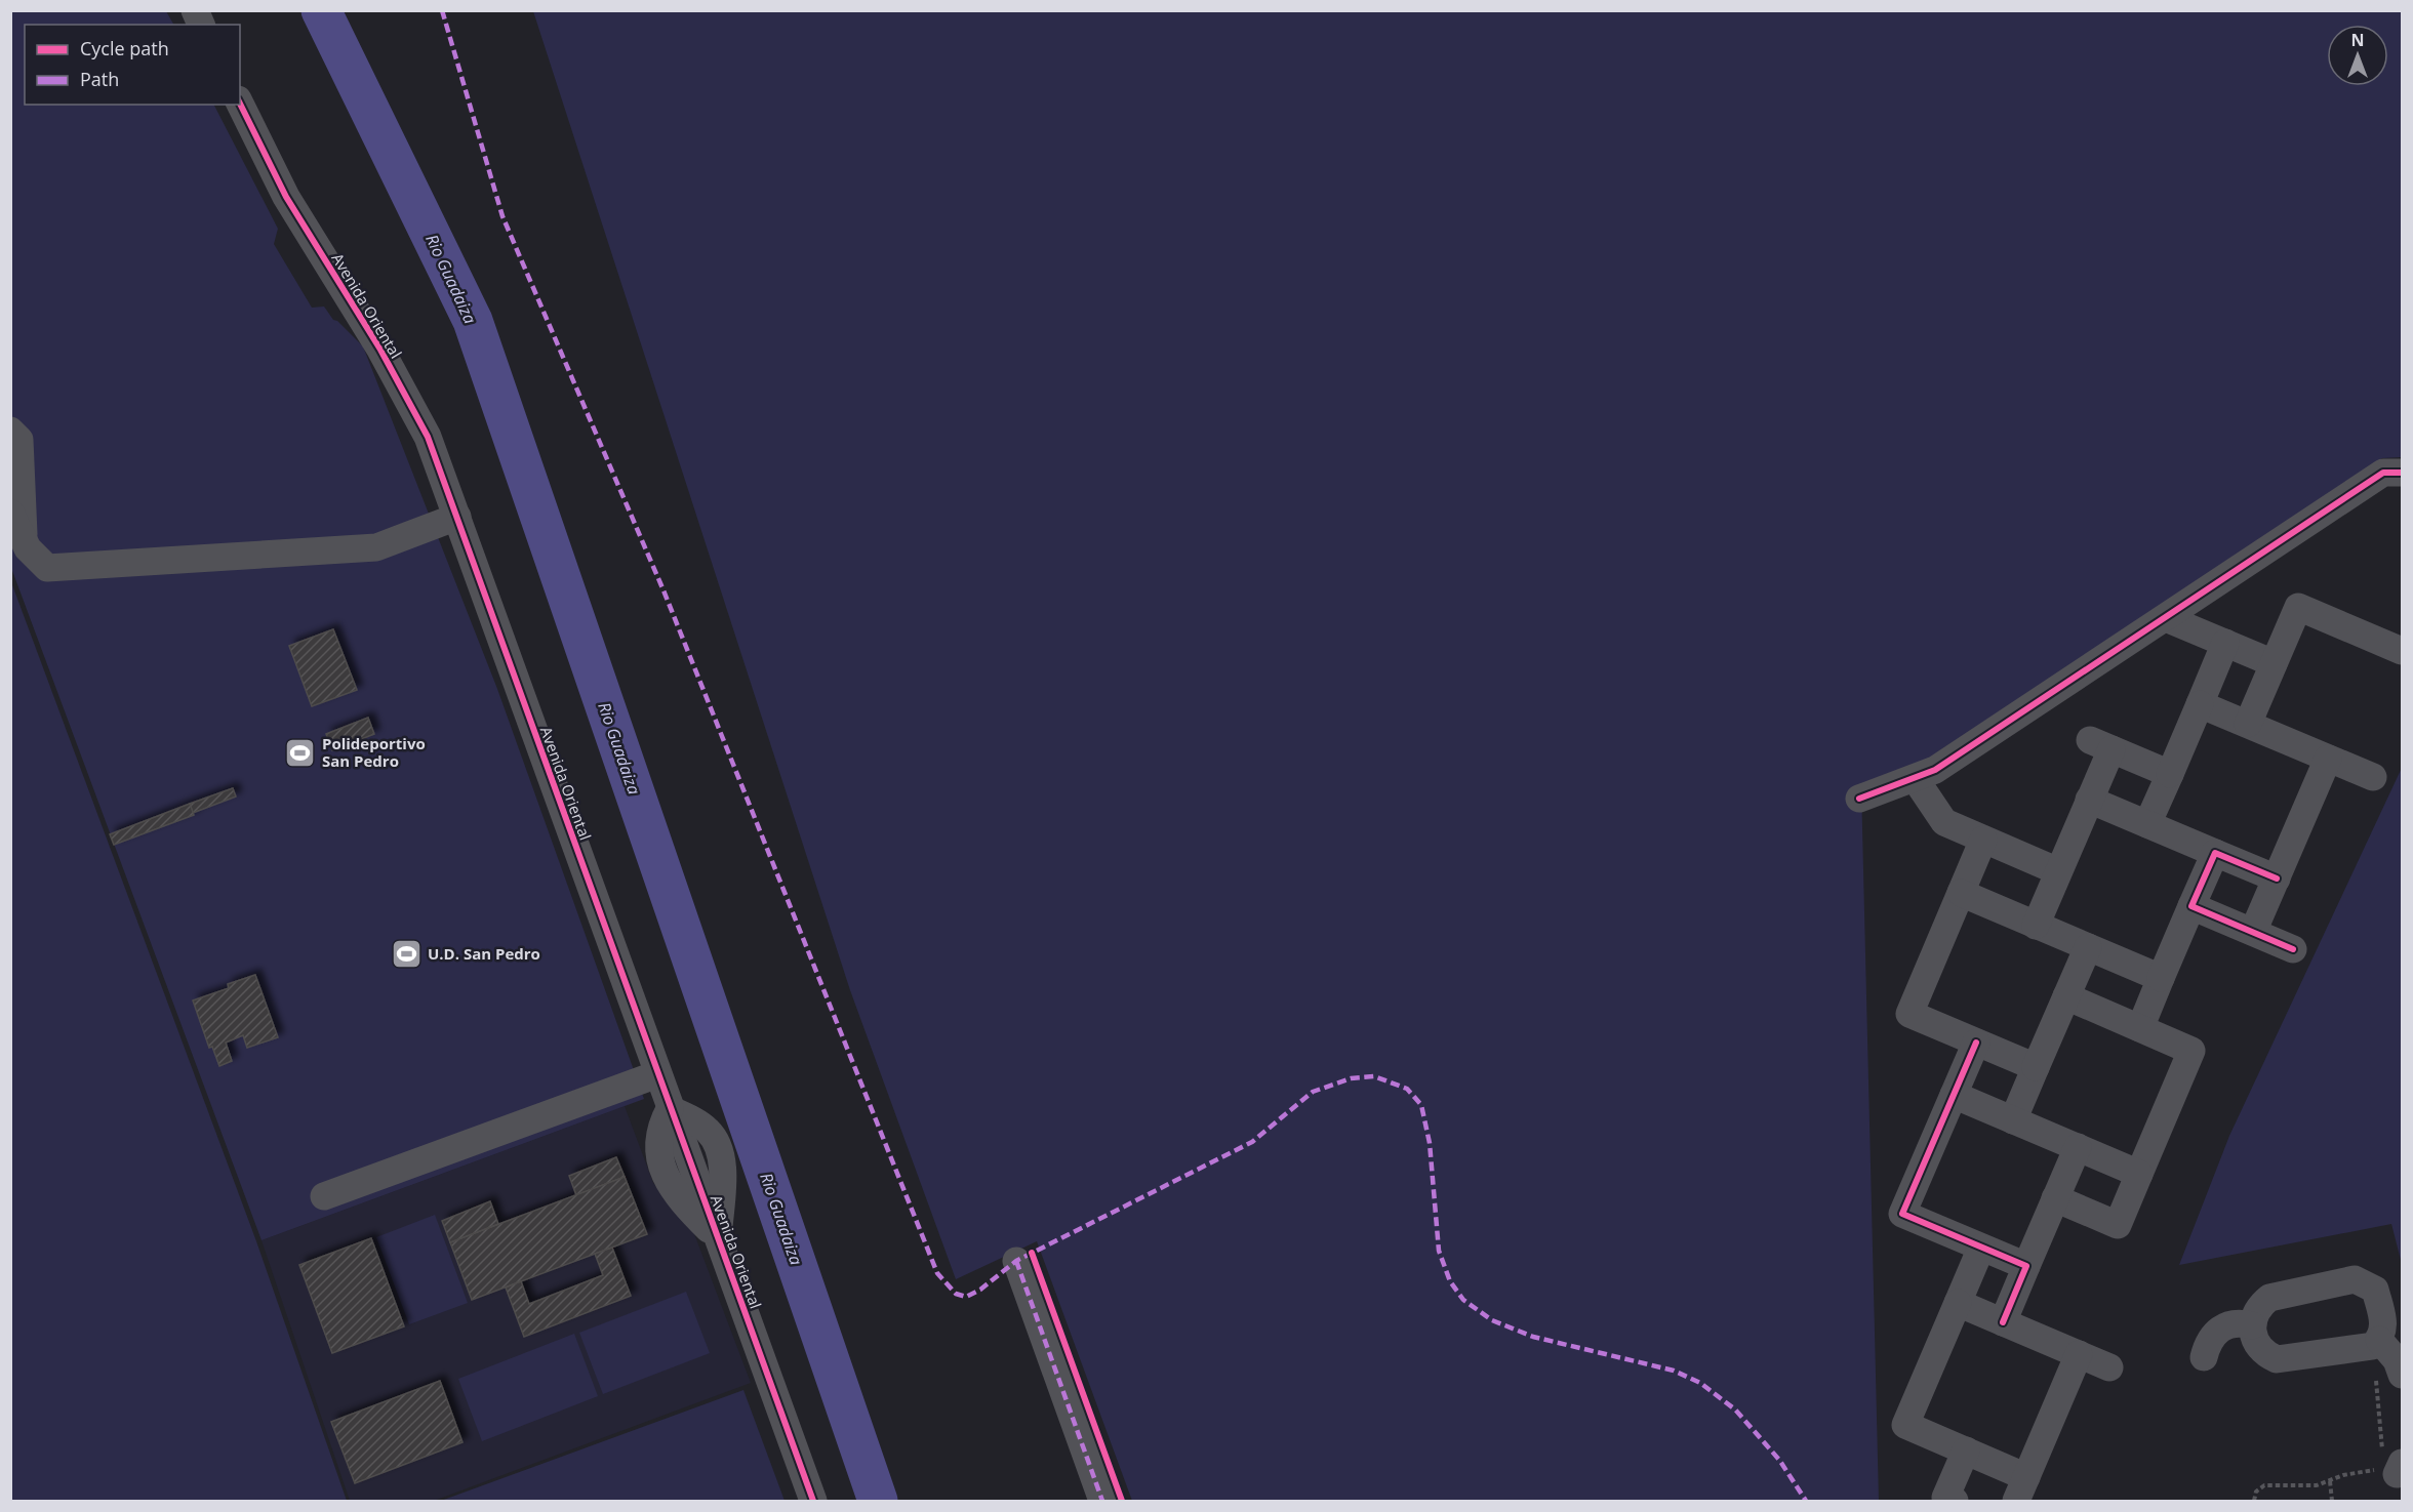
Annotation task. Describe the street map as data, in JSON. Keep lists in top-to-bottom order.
{
  "streets": {
    "street": ["Avenida Oriental"]
  },
  "water": ["Rio Guadaiza"],
  "places": {
    "sports": ["Polideportivo San Pedro", "U.D. San Pedro"]
  },
  "legend": ["Cycle path", "Path"],
  "north": "top"
}
